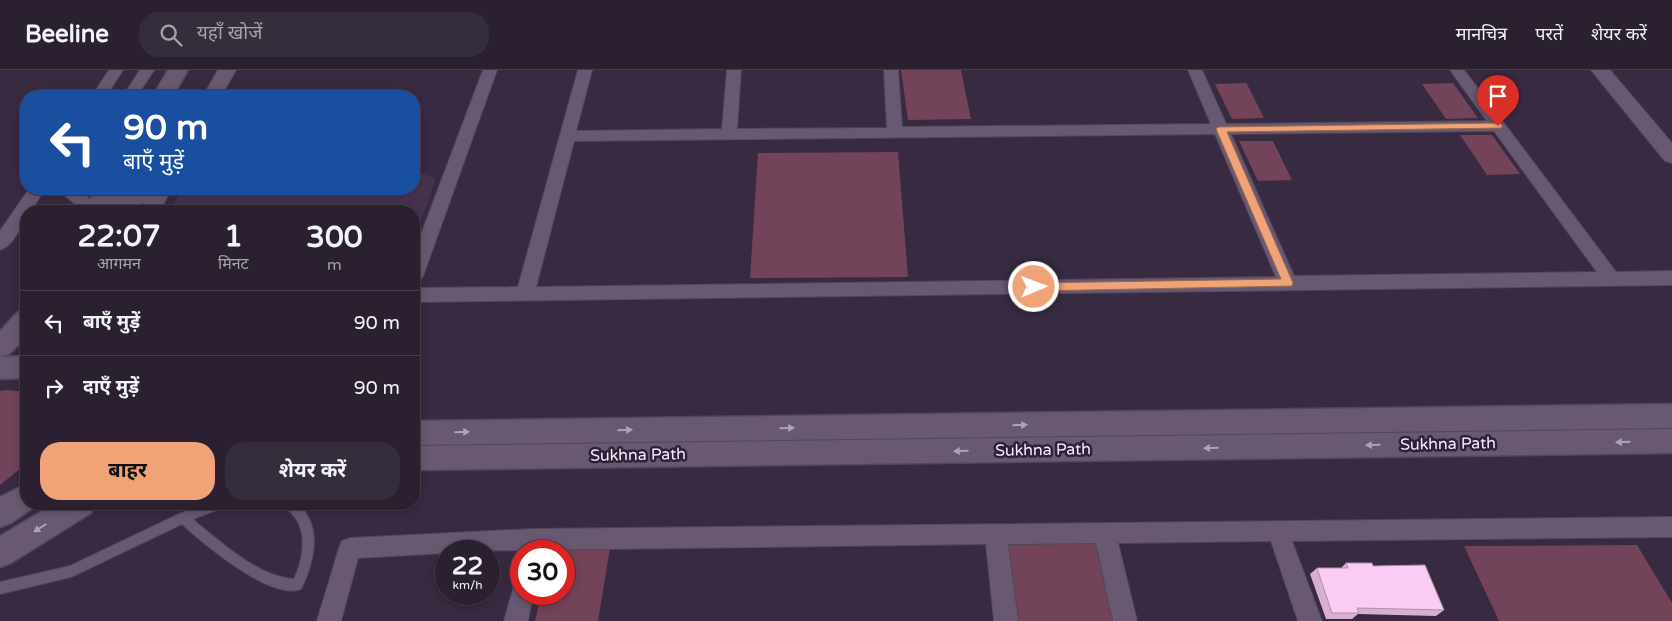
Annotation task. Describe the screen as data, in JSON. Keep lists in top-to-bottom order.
{
  "streets": {
    "main road": ["Sukhna Path"]
  },
  "page": {
    "header": "Beeline",
    "search": "यहाँ खोजें",
    "nav": ["मानचित्र", "परतें", "शेयर करें"],
    "turn": ["90 m", "बाएँ मुड़ें"],
    "eta": [
      "22:07",
      "आगमन",
      "1",
      "मिनट",
      "300",
      "m"
    ],
    "list": [
      {
        "name": "बाएँ मुड़ें",
        "value": "90 m"
      },
      {
        "name": "दाएँ मुड़ें",
        "value": "90 m"
      }
    ],
    "buttons": ["बाहर", "शेयर करें"],
    "speed": "22 km/h",
    "limit": "30"
  }
}
